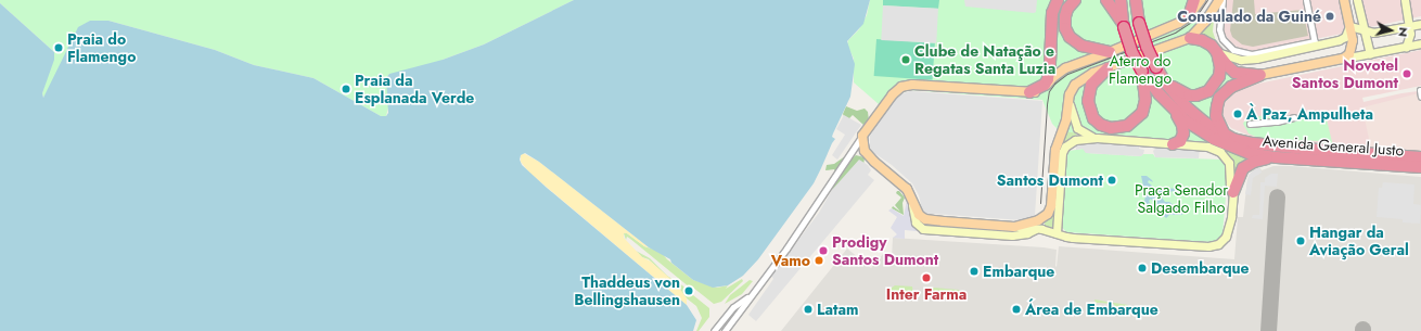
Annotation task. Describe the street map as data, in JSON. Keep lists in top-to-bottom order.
{
  "streets": {
    "highway": ["Avenida General Justo"]
  },
  "parks": ["Aterro do Flamengo", "Praça Senador Salgado Filho"],
  "places": [
    "Consulado da Guiné",
    "Praia do Flamengo",
    "Clube de Natação e Regatas Santa Luzia",
    "Novotel Santos Dumont",
    "Praia da Esplanada Verde",
    "À Paz, Ampulheta",
    "Santos Dumont",
    "Hangar da Aviação Geral",
    "Prodigy Santos Dumont",
    "Vamo",
    "Desembarque",
    "Embarque",
    "Inter Farma",
    "Thaddeus von Bellingshausen",
    "Latam",
    "Área de Embarque"
  ],
  "north": "right"
}
